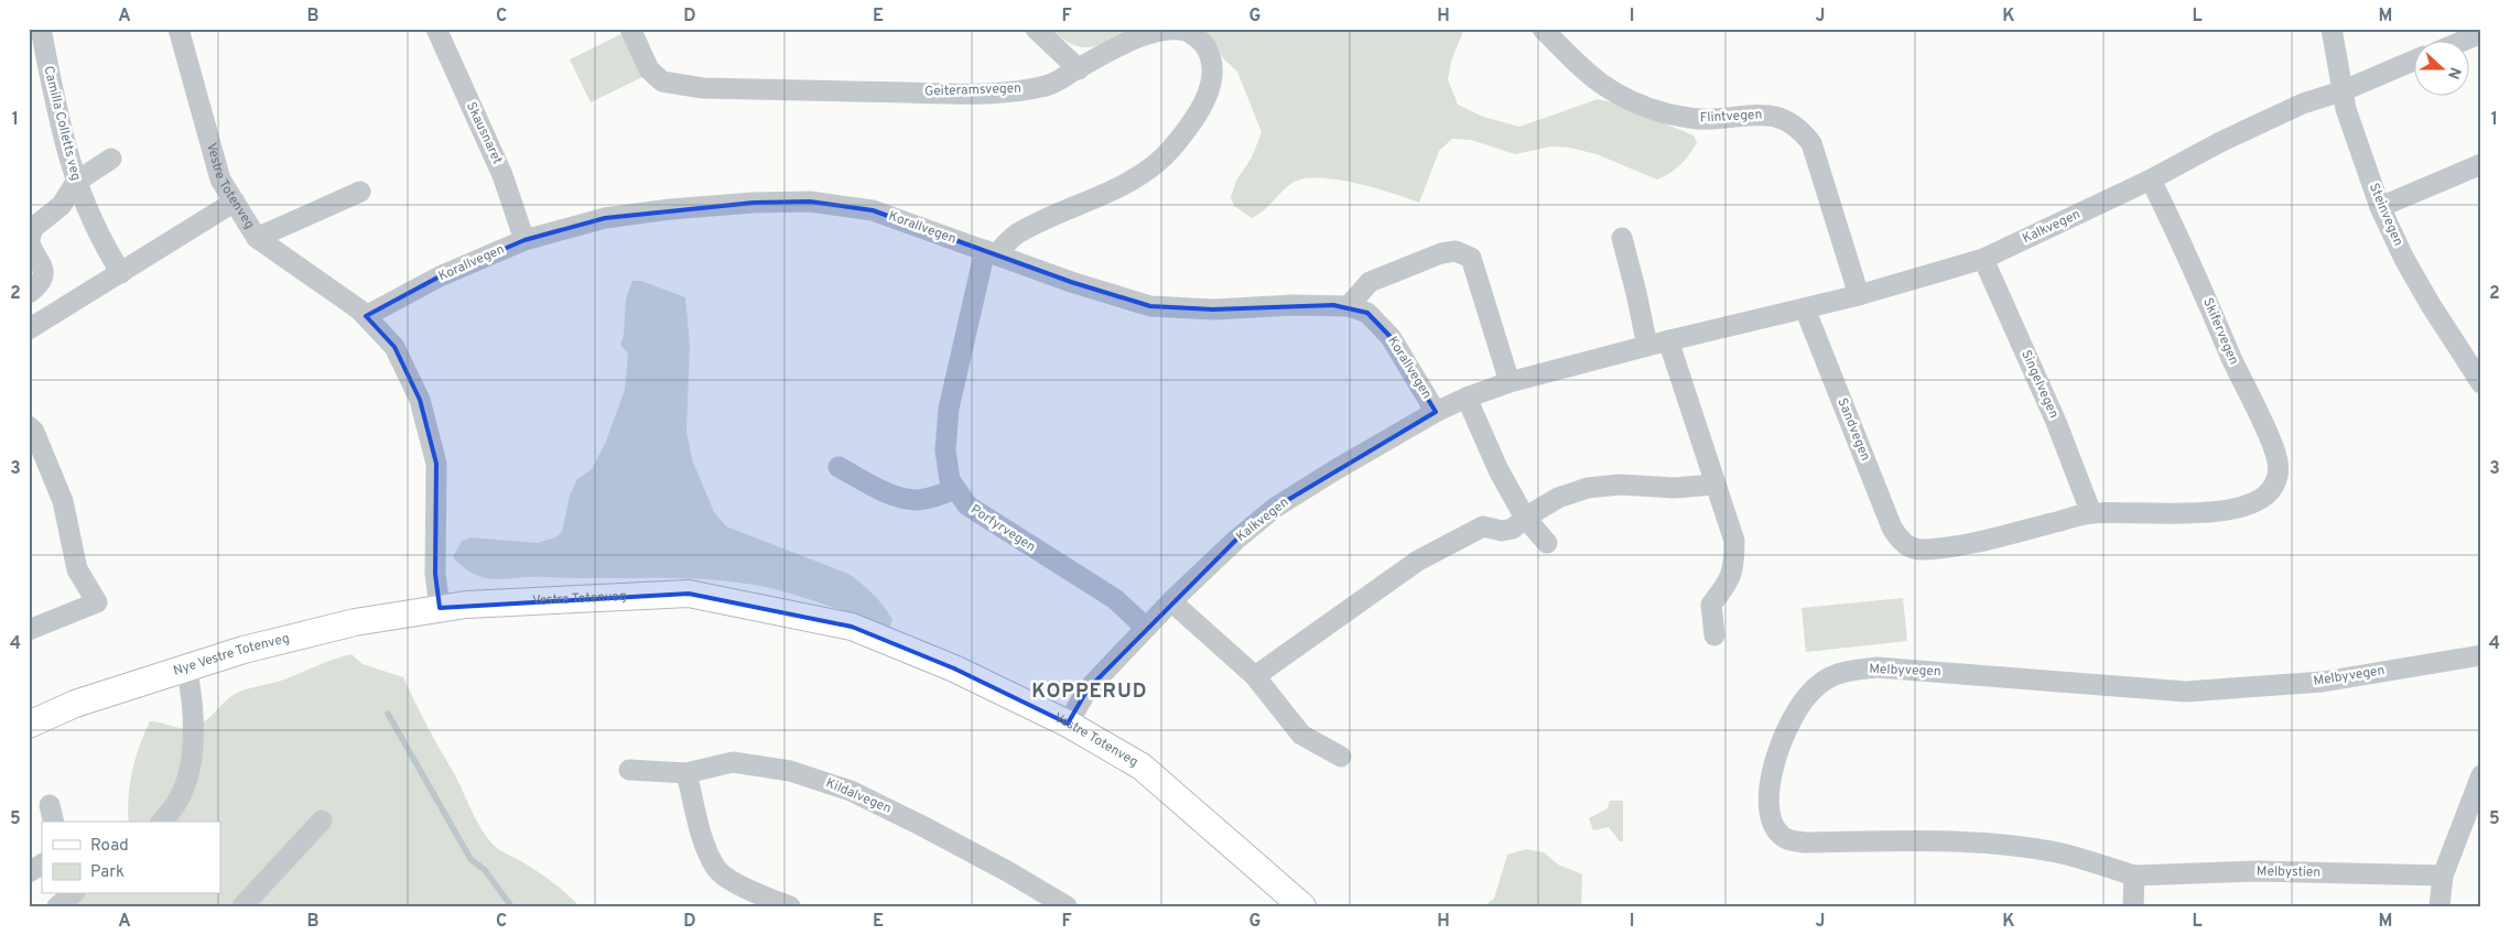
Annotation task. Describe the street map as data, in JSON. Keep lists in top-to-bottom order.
{
  "streets": {
    "main road": ["Vestre Totenveg", "Nye Vestre Totenveg"],
    "street": [
      "Geiteramsvegen",
      "Flintvegen",
      "Camilla Colletts veg",
      "Skausnaret",
      "Steinvegen",
      "Kalkvegen",
      "Korallvegen",
      "Skifervegen",
      "Singelvegen",
      "Sandvegen",
      "Porfyrvegen",
      "Melbyvegen",
      "Kildalvegen",
      "Melbystien"
    ]
  },
  "crossings": [
    ["Geiteramsvegen", "Korallvegen"],
    ["Geiteramsvegen", "Porfyrvegen"],
    ["Flintvegen", "Kalkvegen"],
    ["Skausnaret", "Korallvegen"],
    ["Vestre Totenveg", "Kalkvegen"],
    ["Vestre Totenveg", "Korallvegen"],
    ["Vestre Totenveg", "Nye Vestre Totenveg"],
    ["Steinvegen", "Kalkvegen"],
    ["Kalkvegen", "Korallvegen"],
    ["Kalkvegen", "Skifervegen"],
    ["Kalkvegen", "Singelvegen"],
    ["Kalkvegen", "Sandvegen"],
    ["Kalkvegen", "Porfyrvegen"],
    ["Korallvegen", "Porfyrvegen"],
    ["Skifervegen", "Singelvegen"],
    ["Skifervegen", "Sandvegen"],
    ["Singelvegen", "Sandvegen"],
    ["Melbyvegen", "Melbystien"]
  ],
  "districts": ["KOPPERUD"],
  "legend": ["Road", "Park"],
  "north": "right",
  "grid": {
    "columns": [
      "A",
      "B",
      "C",
      "D",
      "E",
      "F",
      "G",
      "H",
      "I",
      "J",
      "K",
      "L",
      "M"
    ],
    "rows": [
      "1",
      "2",
      "3",
      "4",
      "5"
    ]
  }
}
